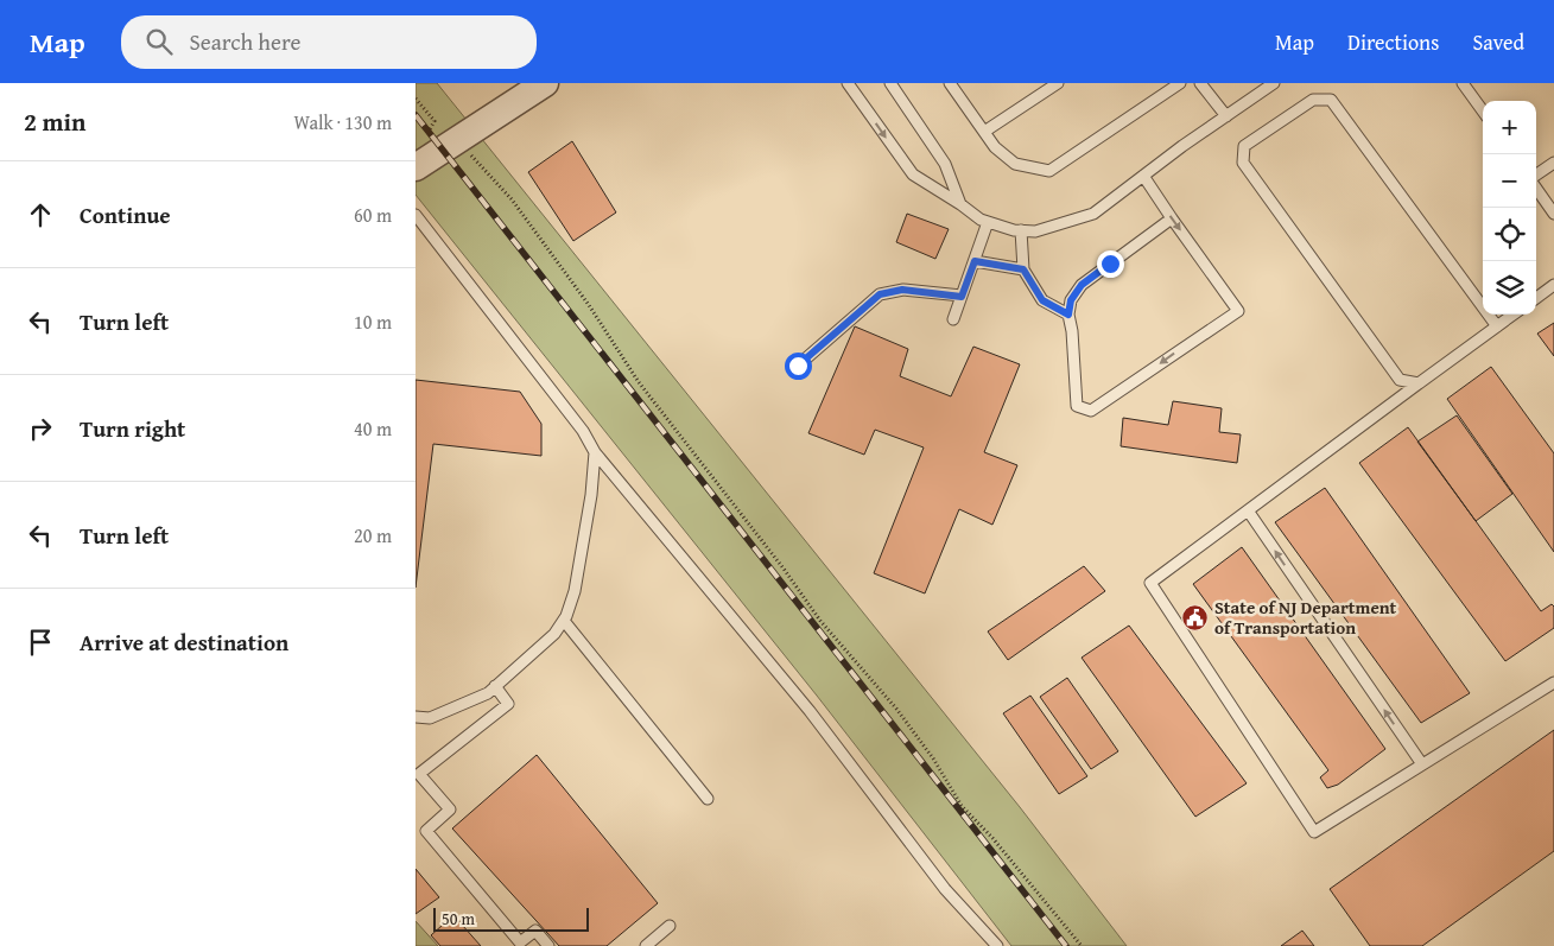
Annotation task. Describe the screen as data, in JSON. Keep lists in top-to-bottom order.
{
  "places": {
    "public building": ["State of NJ Department of Transportation"]
  },
  "scale_bar": "50 m",
  "page": {
    "header": "Map",
    "search": "Search here",
    "nav": ["Map", "Directions", "Saved"],
    "heading": ["2 min", "Walk · 130 m"],
    "map_buttons": ["+", "−"],
    "list": [
      ["Continue", "60 m"],
      ["Turn left", "10 m"],
      ["Turn right", "40 m"],
      ["Turn left", "20 m"],
      "Arrive at destination"
    ],
    "scale": "50 m"
  }
}
